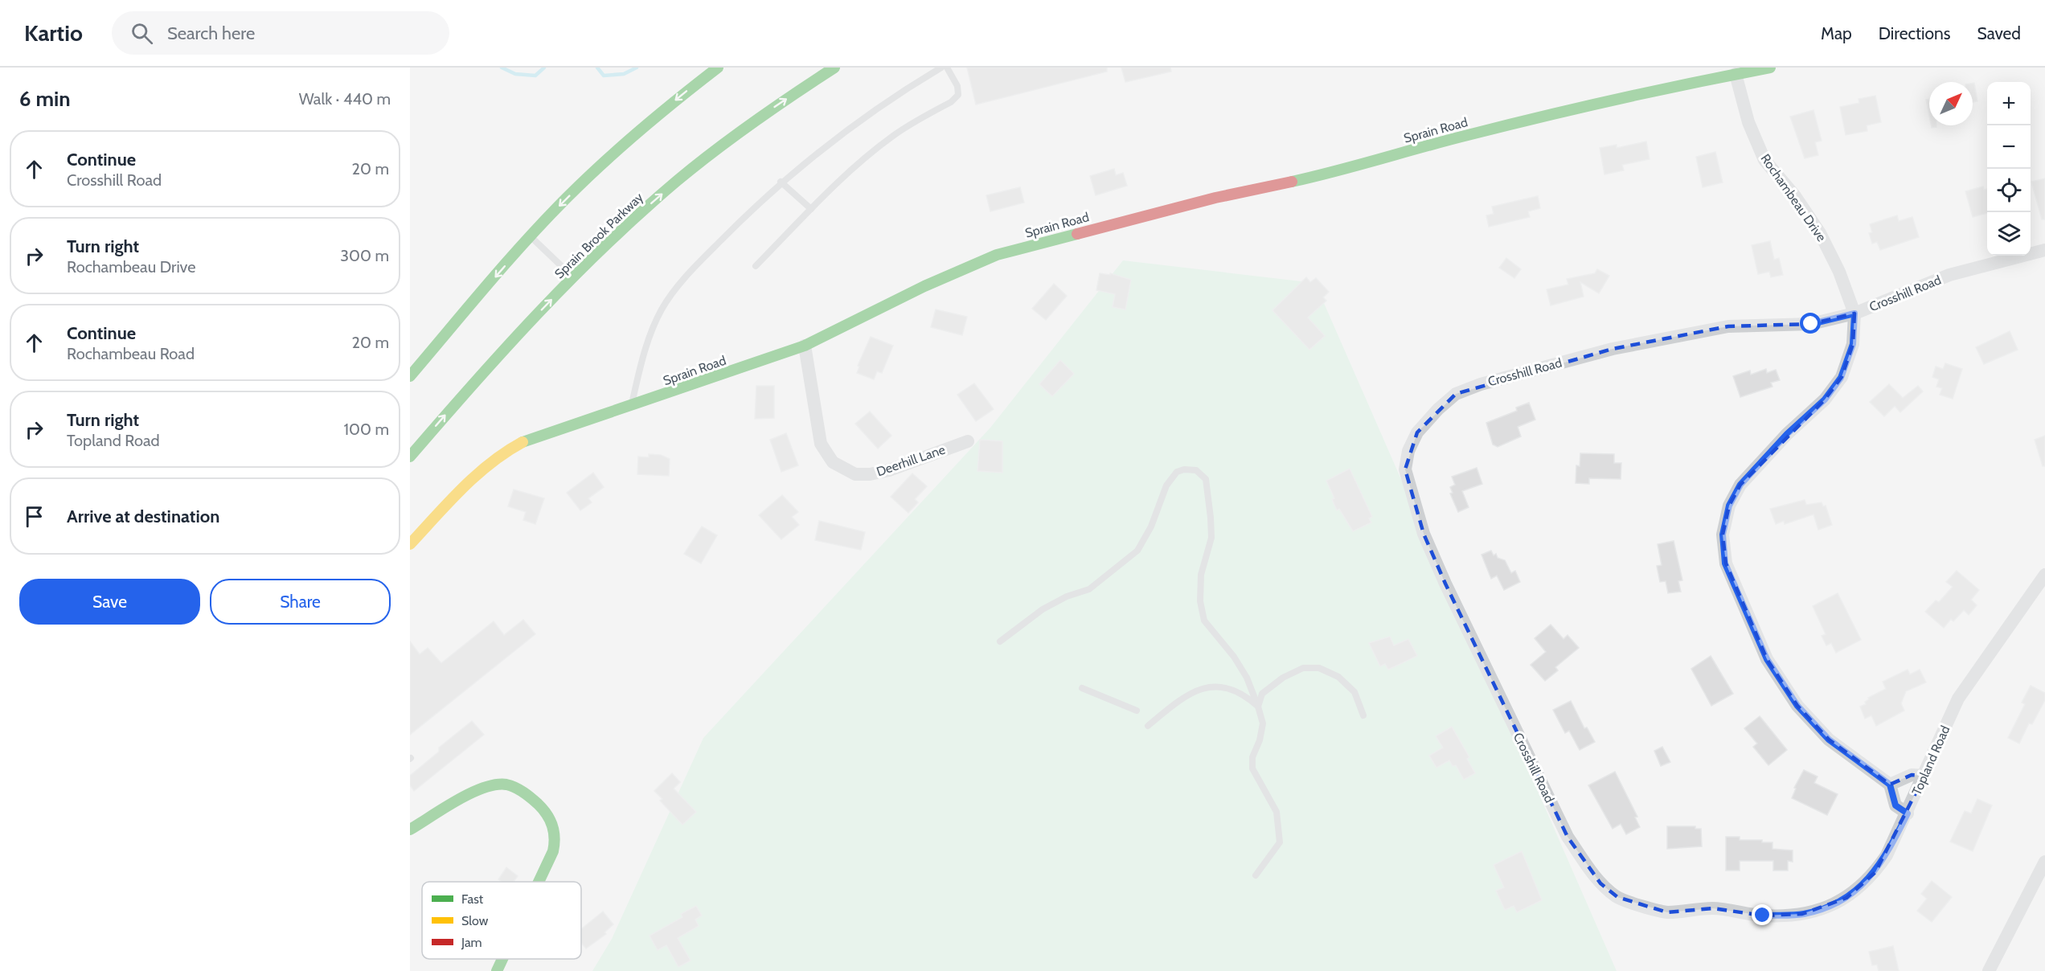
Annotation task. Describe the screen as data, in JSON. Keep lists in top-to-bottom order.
{
  "streets": {
    "main road": ["Sprain Road", "Sprain Brook Parkway"],
    "street": [
      "Rochambeau Drive",
      "Crosshill Road",
      "Deerhill Lane",
      "Topland Road"
    ]
  },
  "crossings": [
    ["Sprain Road", "Rochambeau Drive"],
    ["Sprain Road", "Deerhill Lane"],
    ["Rochambeau Drive", "Crosshill Road"],
    ["Crosshill Road", "Topland Road"]
  ],
  "legend": ["Fast", "Slow", "Jam"],
  "north": "top right",
  "page": {
    "header": "Kartio",
    "search": "Search here",
    "nav": ["Map", "Directions", "Saved"],
    "heading": ["6 min", "Walk · 440 m"],
    "map_buttons": ["+", "−"],
    "list": [
      ["Continue", "Crosshill Road", "20 m"],
      ["Turn right", "Rochambeau Drive", "300 m"],
      ["Continue", "Rochambeau Road", "20 m"],
      ["Turn right", "Topland Road", "100 m"],
      "Arrive at destination"
    ],
    "buttons": ["Save", "Share"]
  }
}
